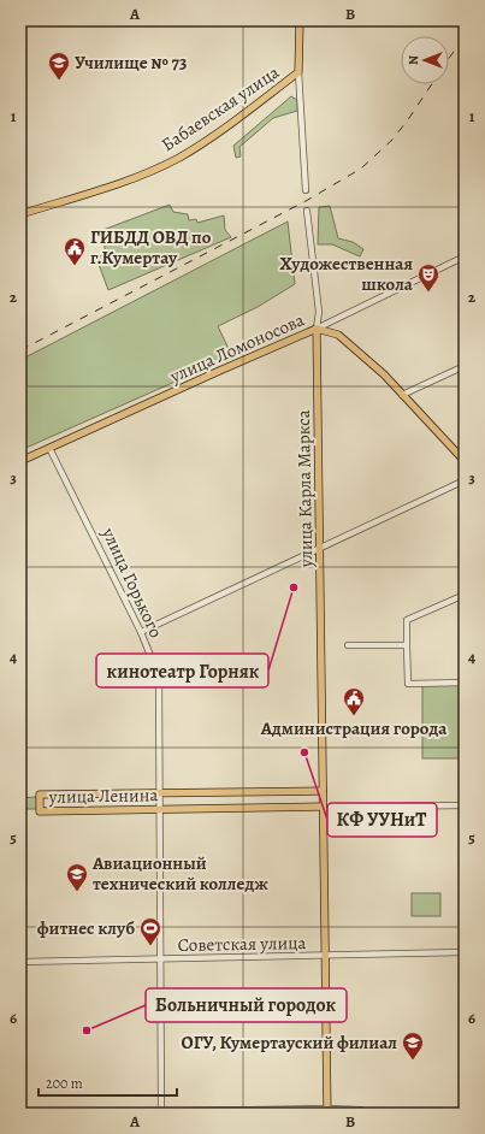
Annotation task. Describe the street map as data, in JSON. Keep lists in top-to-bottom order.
{
  "streets": {
    "main road": [
      "Бабаевская улица",
      "улица Ломоносова",
      "улица Карла Маркса",
      "улица Ленина"
    ],
    "street": ["улица Горького", "Советская улица"]
  },
  "crossings": [
    ["улица Ломоносова", "улица Карла Маркса"],
    ["улица Ломоносова", "улица Горького"],
    ["улица Карла Маркса", "улица Ленина"],
    ["улица Карла Маркса", "Советская улица"],
    ["улица Горького", "улица Ленина"],
    ["улица Горького", "Советская улица"]
  ],
  "places": {
    "school or university": ["Училище № 73", "Авиационный технический колледж", "ОГУ, Кумертауский филиал"],
    "public building": ["ГИБДД ОВД по г.Кумертау", "Администрация города"],
    "theatre": ["Художественная школа"],
    "other": ["кинотеатр Горняк", "КФ УУНиТ", "Больничный городок"],
    "sports": ["фитнес клуб"]
  },
  "scale_bar": "200 m",
  "north": "left",
  "grid": {
    "columns": ["A", "B"],
    "rows": [
      "1",
      "2",
      "3",
      "4",
      "5",
      "6"
    ]
  }
}
